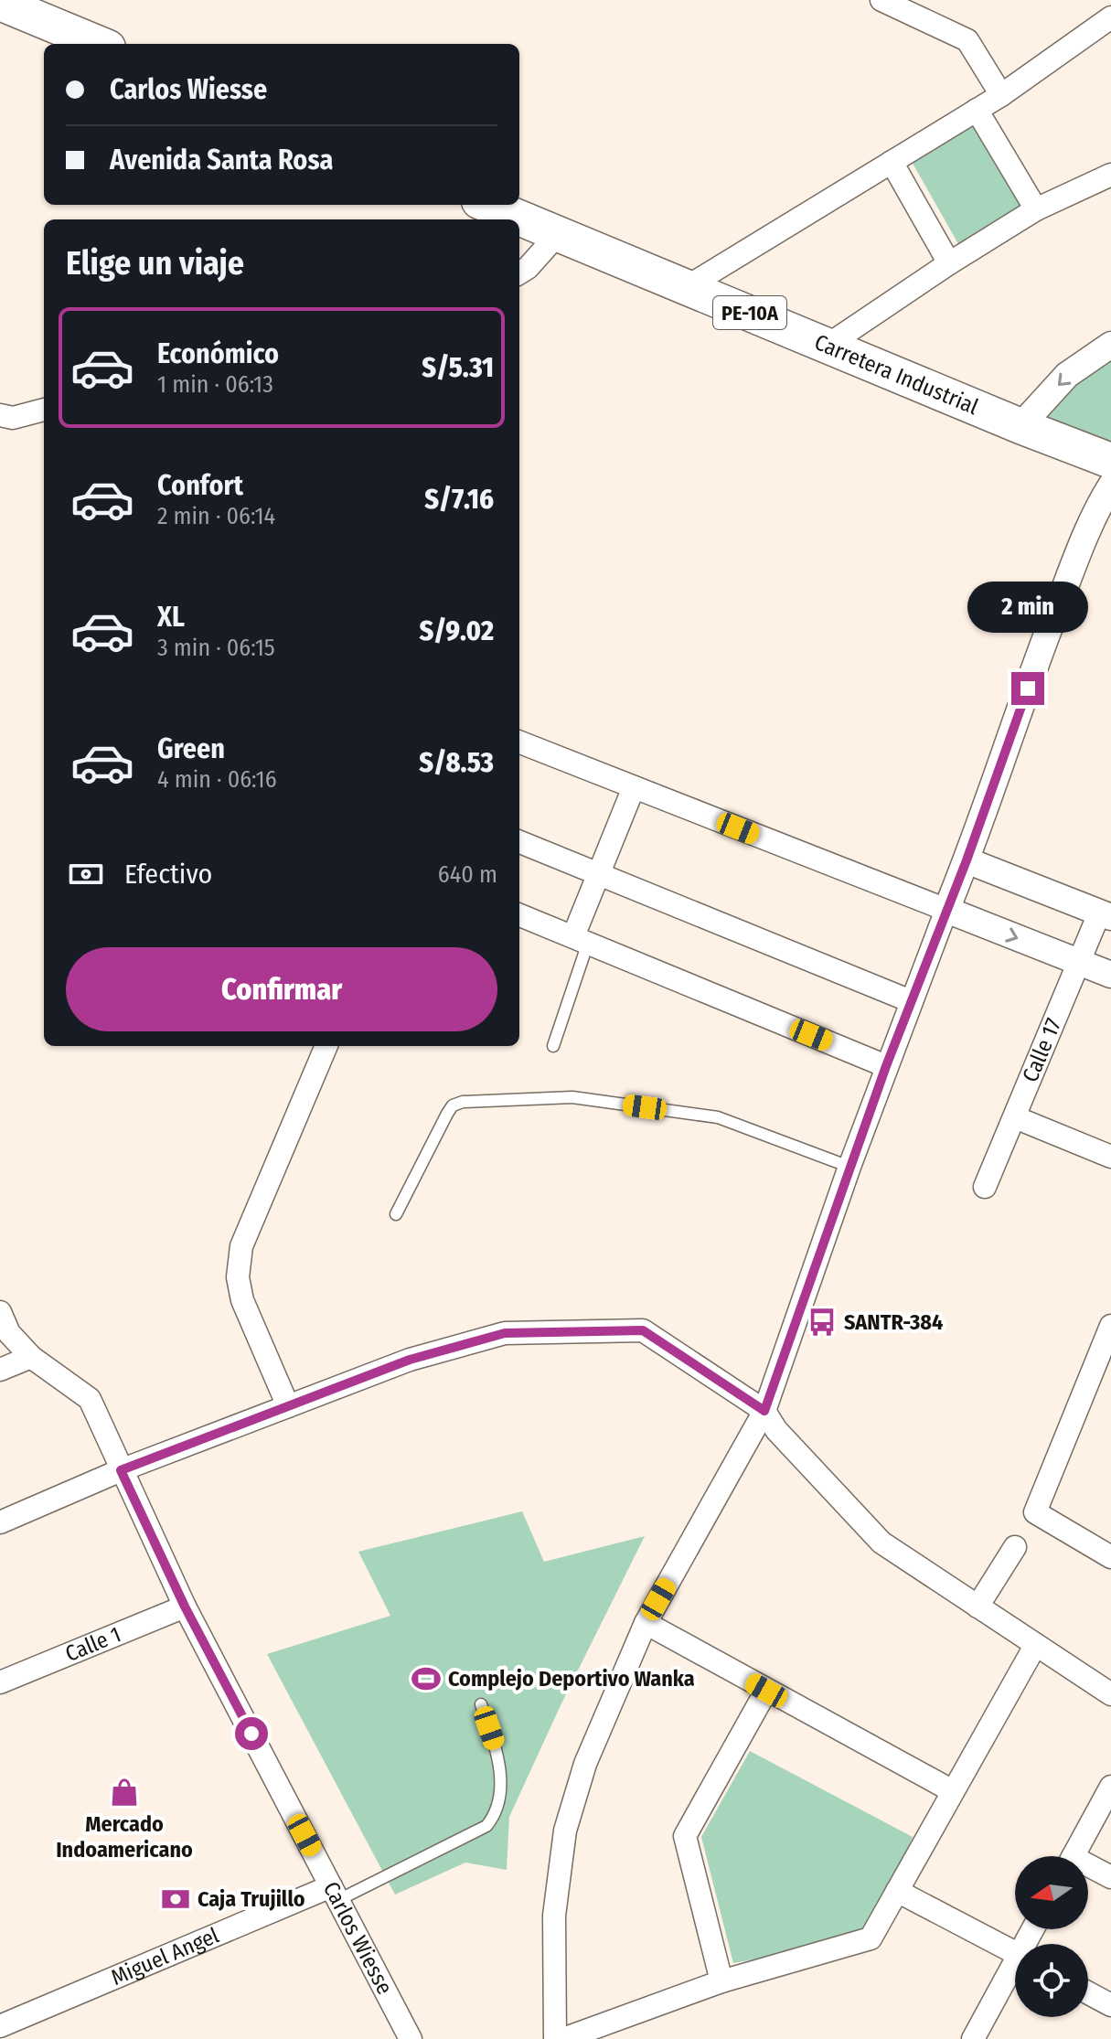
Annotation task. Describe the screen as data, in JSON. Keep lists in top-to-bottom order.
{
  "streets": {
    "highway": ["PE-10A", "Carretera Industrial"],
    "street": [
      "Calle 17",
      "Calle 1",
      "Carlos Wiesse",
      "Miguel Angel"
    ]
  },
  "crossings": [
    ["Calle 1", "Carlos Wiesse"],
    ["Carlos Wiesse", "Miguel Angel"]
  ],
  "places": {
    "bus stop": ["SANTR-384"],
    "sports": ["Complejo Deportivo Wanka"],
    "shop": ["Mercado Indoamericano"],
    "bank": ["Caja Trujillo"]
  },
  "north": "left",
  "page": {
    "banner": ["Carlos Wiesse", "Avenida Santa Rosa"],
    "heading": "Elige un viaje",
    "list": [
      {
        "name": "Económico",
        "note": "1 min · 06:13",
        "value": "S/5.31"
      },
      {
        "name": "Confort",
        "note": "2 min · 06:14",
        "value": "S/7.16"
      },
      {
        "name": "XL",
        "note": "3 min · 06:15",
        "value": "S/9.02"
      },
      {
        "name": "Green",
        "note": "4 min · 06:16",
        "value": "S/8.53"
      }
    ],
    "bubble": "2 min",
    "pay": ["Efectivo", "640 m"],
    "buttons": "Confirmar"
  }
}
